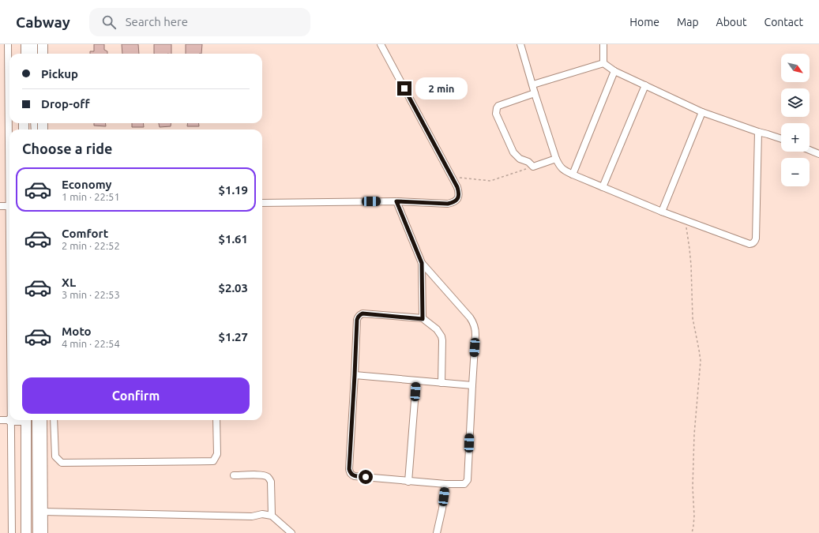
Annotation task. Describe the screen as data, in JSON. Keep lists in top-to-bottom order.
{
  "north": "bottom right",
  "page": {
    "header": "Cabway",
    "search": "Search here",
    "nav": [
      "Home",
      "Map",
      "About",
      "Contact"
    ],
    "map_buttons": ["+", "−"],
    "banner": ["Pickup", "Drop-off"],
    "bubble": "2 min",
    "heading": "Choose a ride",
    "list": [
      {
        "name": "Economy",
        "note": "1 min · 22:51",
        "value": "$1.19"
      },
      {
        "name": "Comfort",
        "note": "2 min · 22:52",
        "value": "$1.61"
      },
      {
        "name": "XL",
        "note": "3 min · 22:53",
        "value": "$2.03"
      },
      {
        "name": "Moto",
        "note": "4 min · 22:54",
        "value": "$1.27"
      }
    ],
    "buttons": "Confirm"
  }
}
